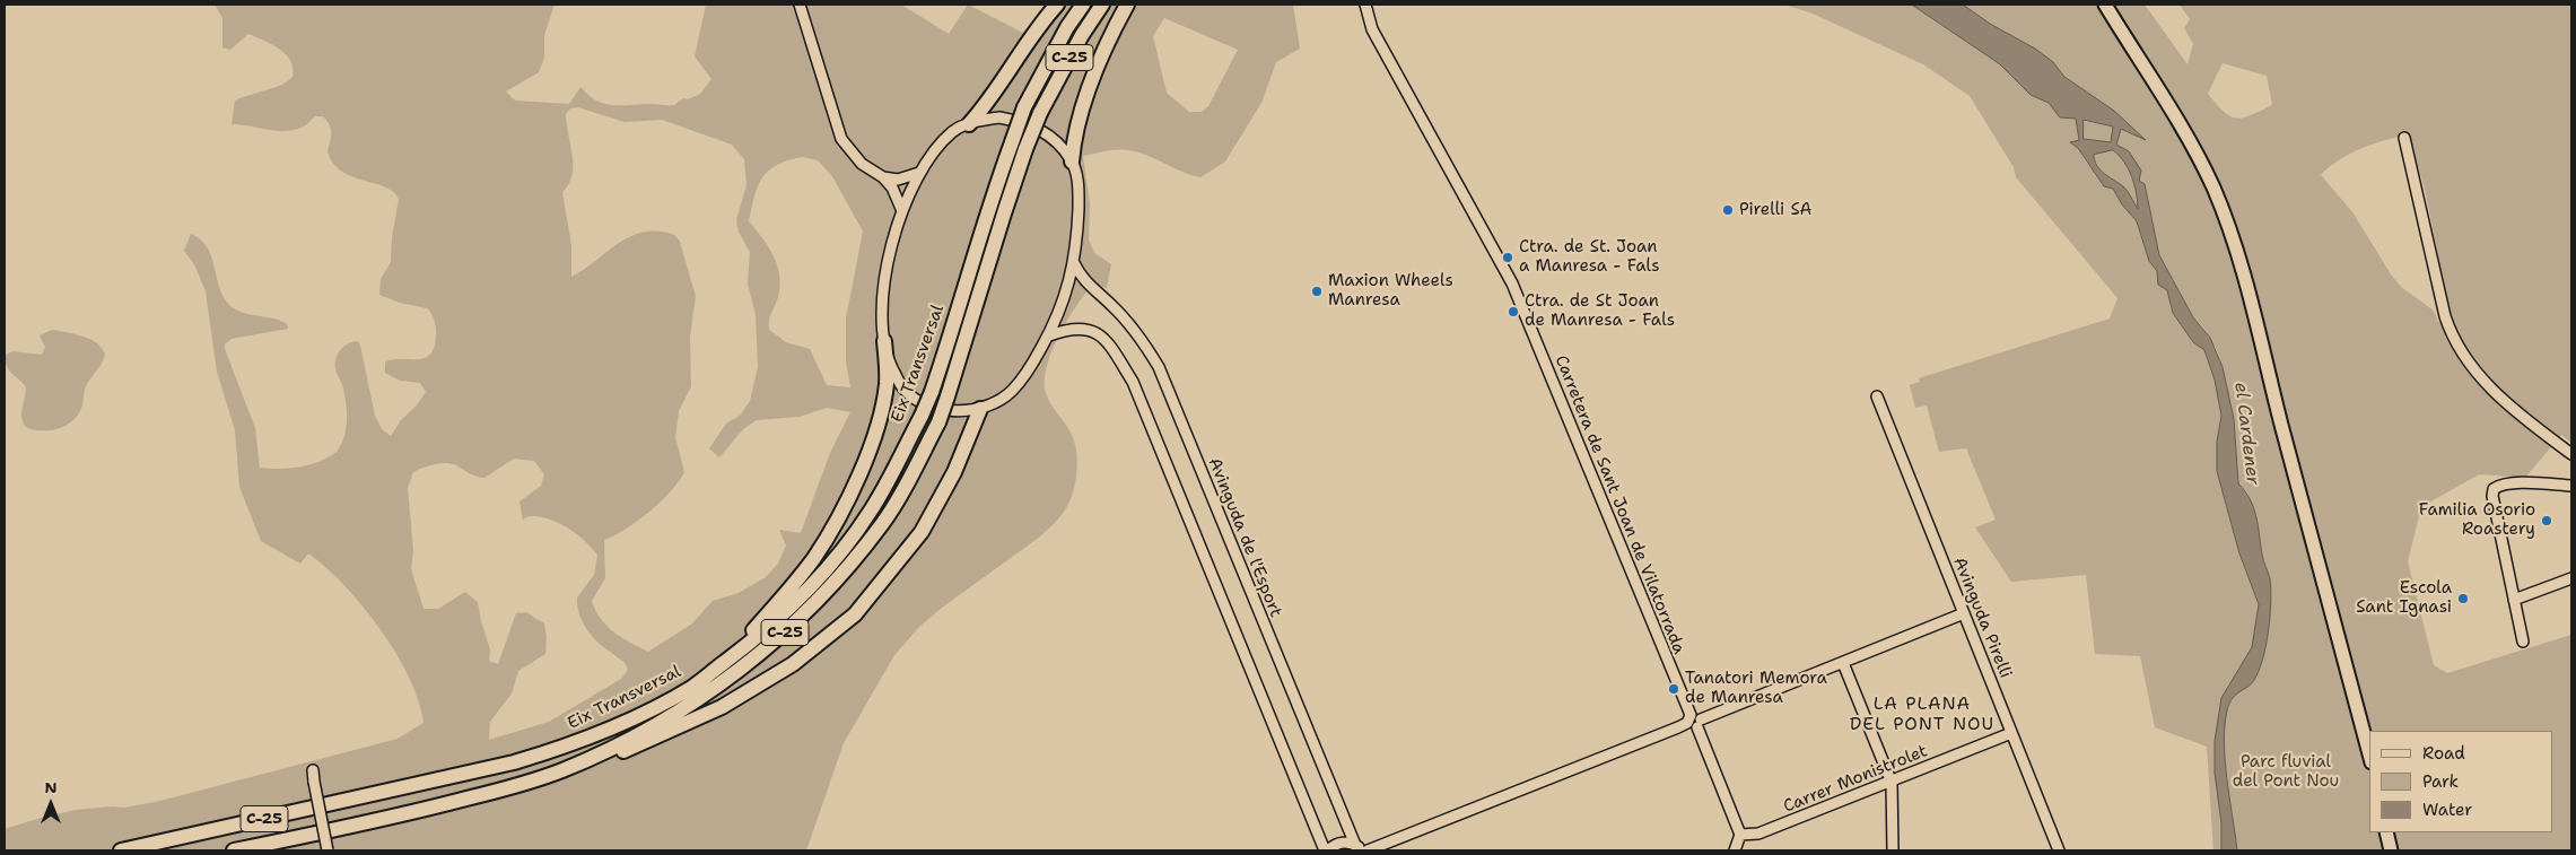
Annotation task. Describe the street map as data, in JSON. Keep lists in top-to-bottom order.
{
  "streets": {
    "highway": ["C-25", "Eix Transversal"],
    "street": [
      "Carretera de Sant Joan de Vilatorrada",
      "Avinguda de l'Esport",
      "Avinguda Pirelli",
      "Carrer Monistrolet"
    ]
  },
  "crossings": [
    ["Carretera de Sant Joan de Vilatorrada", "Carrer Monistrolet"],
    ["Avinguda Pirelli", "Carrer Monistrolet"]
  ],
  "districts": ["LA PLANA DEL PONT NOU"],
  "water": ["el Cardener"],
  "parks": ["Parc fluvial del Pont Nou"],
  "places": [
    "Pirelli SA",
    "Ctra. de St. Joan a Manresa - Fals",
    "Maxion Wheels Manresa",
    "Ctra. de St Joan de Manresa - Fals",
    "Familia Osorio Roastery",
    "Escola Sant Ignasi",
    "Tanatori Memora de Manresa"
  ],
  "legend": ["Road", "Park", "Water"],
  "north": "top"
}
